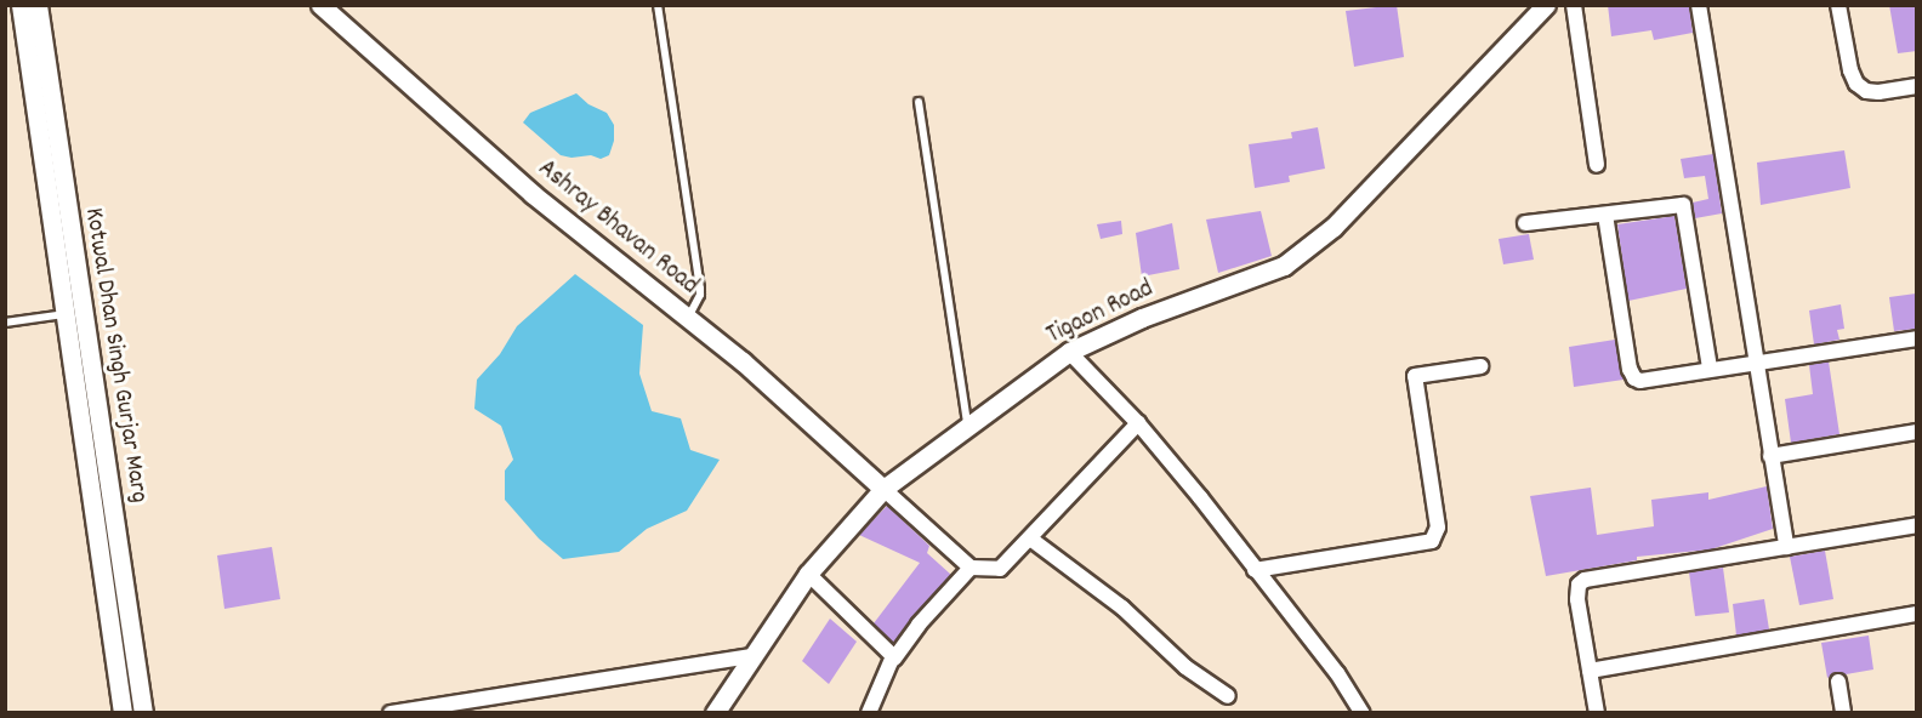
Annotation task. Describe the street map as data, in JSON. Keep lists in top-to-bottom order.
{
  "streets": {
    "street": ["Ashray Bhavan Road", "Tigaon Road", "Kotwal Dhan Singh Gurjar Marg"]
  },
  "crossings": [
    ["Ashray Bhavan Road", "Tigaon Road"]
  ]
}
